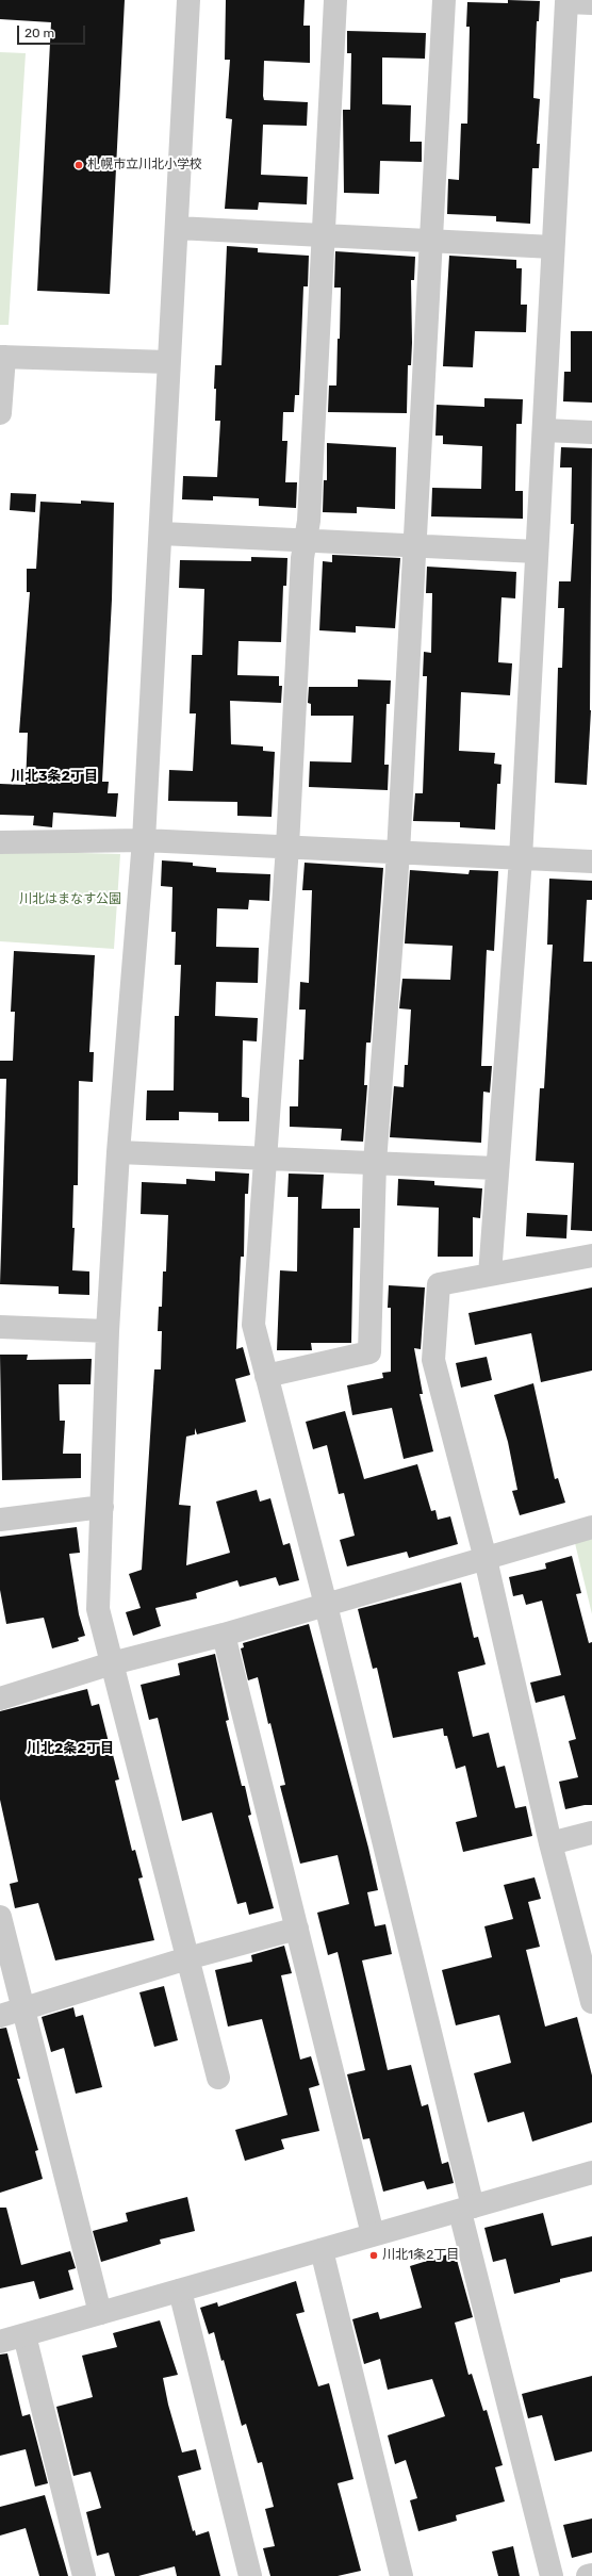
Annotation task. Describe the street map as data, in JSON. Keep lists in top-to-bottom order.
{
  "districts": ["川北3条2丁目", "川北2条2丁目"],
  "parks": ["川北はまなす公園"],
  "places": ["札幌市立川北小学校", "川北1条2丁目"],
  "scale_bar": "20 m"
}
